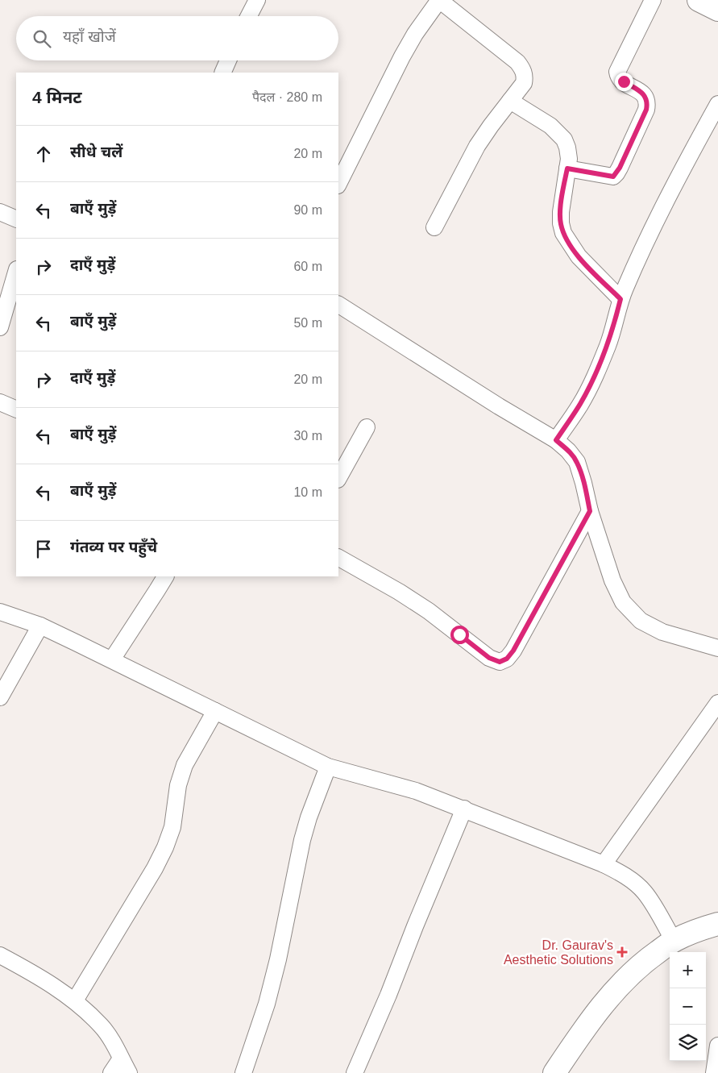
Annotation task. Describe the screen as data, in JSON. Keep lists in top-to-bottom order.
{
  "places": {
    "health": ["Dr. Gaurav's Aesthetic Solutions"]
  },
  "page": {
    "search": "यहाँ खोजें",
    "heading": ["4 मिनट", "पैदल · 280 m"],
    "list": [
      ["सीधे चलें", "20 m"],
      ["बाएँ मुड़ें", "90 m"],
      ["दाएँ मुड़ें", "60 m"],
      ["बाएँ मुड़ें", "50 m"],
      ["दाएँ मुड़ें", "20 m"],
      ["बाएँ मुड़ें", "30 m"],
      ["बाएँ मुड़ें", "10 m"],
      "गंतव्य पर पहुँचे"
    ],
    "map_buttons": ["+", "−"]
  }
}
